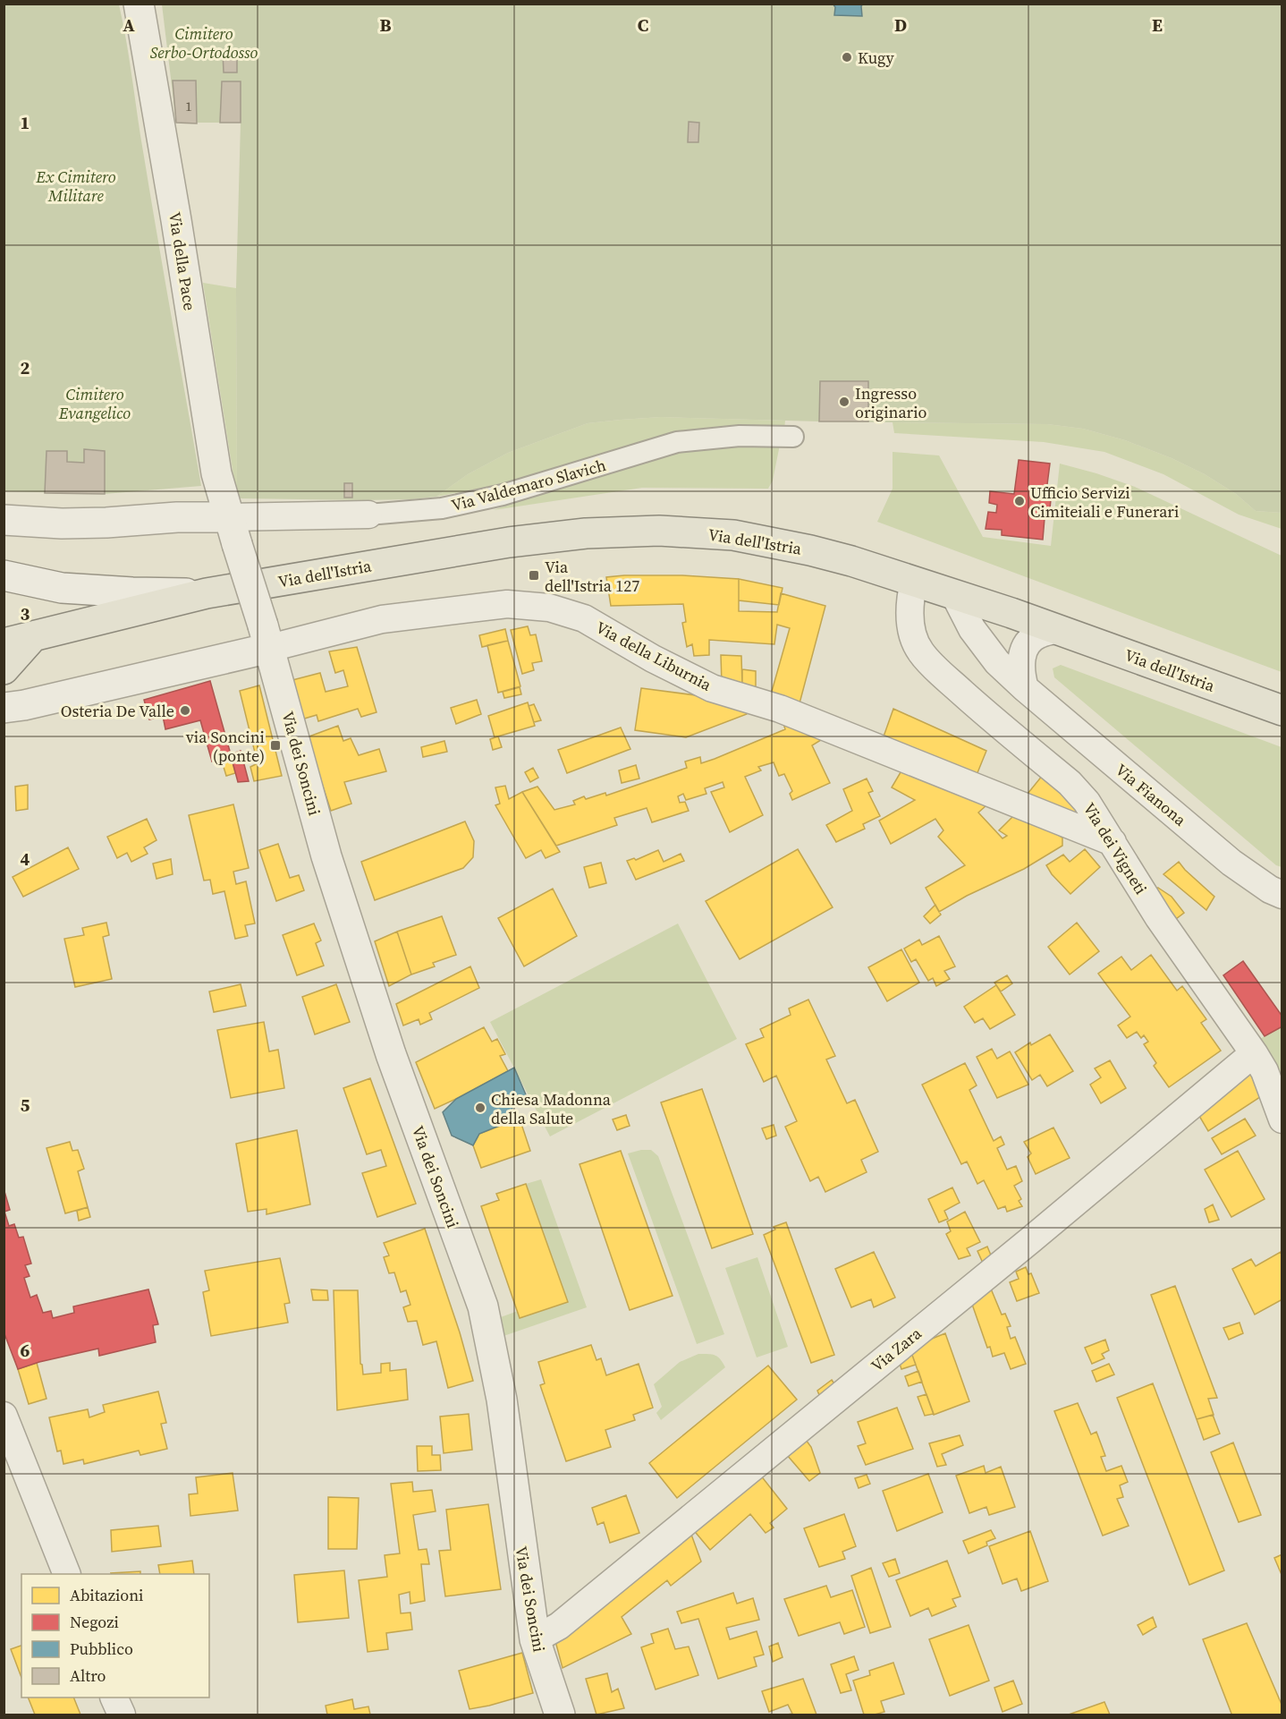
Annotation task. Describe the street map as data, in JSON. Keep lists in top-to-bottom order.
{
  "streets": {
    "main road": ["Via dell'Istria"],
    "street": [
      "Via della Pace",
      "Via Valdemaro Slavich",
      "Via della Liburnia",
      "Via dei Soncini",
      "Via Fianona",
      "Via dei Vigneti",
      "Via Zara"
    ]
  },
  "crossings": [
    ["Via della Pace", "Via Valdemaro Slavich"],
    ["Via della Pace", "Via della Liburnia"],
    ["Via della Pace", "Via dei Soncini"],
    ["Via dell'Istria", "Via Fianona"],
    ["Via dell'Istria", "Via dei Vigneti"],
    ["Via della Liburnia", "Via dei Soncini"],
    ["Via della Liburnia", "Via dei Vigneti"],
    ["Via dei Soncini", "Via Zara"],
    ["Via dei Vigneti", "Via Zara"]
  ],
  "parks": ["Cimitero Serbo-Ortodosso", "Ex Cimitero Militare", "Cimitero Evangelico"],
  "places": {
    "other": [
      "Kugy",
      "Ingresso originario",
      "Ufficio Servizi Cimiteiali e Funerari",
      "Osteria De Valle",
      "Chiesa Madonna della Salute"
    ],
    "transit": ["Via dell'Istria 127", "via Soncini (ponte)"]
  },
  "house_numbers": ["1"],
  "legend": [
    "Abitazioni",
    "Negozi",
    "Pubblico",
    "Altro"
  ],
  "grid": {
    "columns": [
      "A",
      "B",
      "C",
      "D",
      "E"
    ],
    "rows": [
      "1",
      "2",
      "3",
      "4",
      "5",
      "6"
    ]
  }
}
